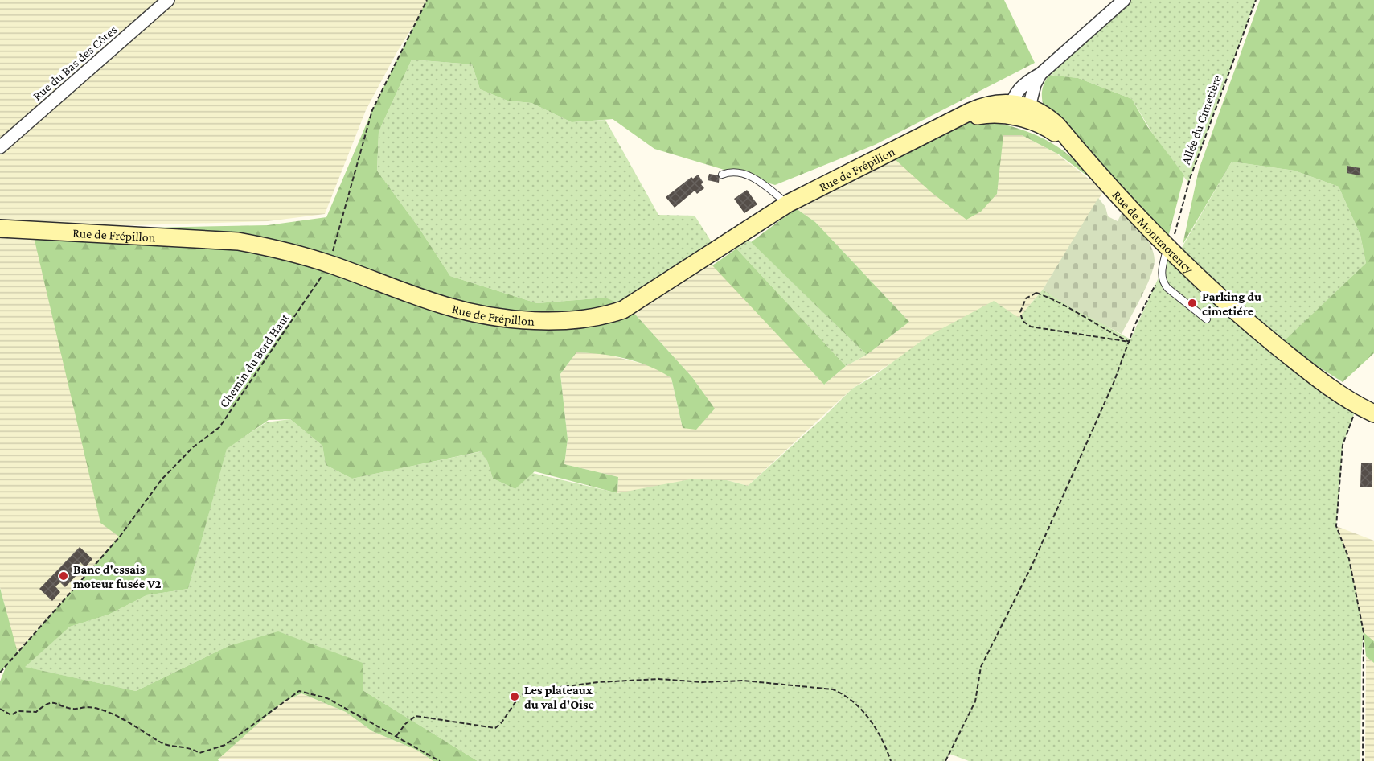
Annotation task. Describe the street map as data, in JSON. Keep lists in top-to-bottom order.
{
  "streets": {
    "street": ["Rue du Bas des Côtes", "Rue de Frépillon", "Rue de Montmorency"],
    "path": ["Allée du Cimetière", "Chemin du Bord Haut"]
  },
  "crossings": [
    ["Allée du Cimetière", "Rue de Montmorency"],
    ["Rue de Frépillon", "Rue de Montmorency"],
    ["Rue de Frépillon", "Chemin du Bord Haut"]
  ],
  "places": ["Parking du cimetiére", "Banc d'essais moteur fusée V2", "Les plateaux du val d'Oise"]
}
